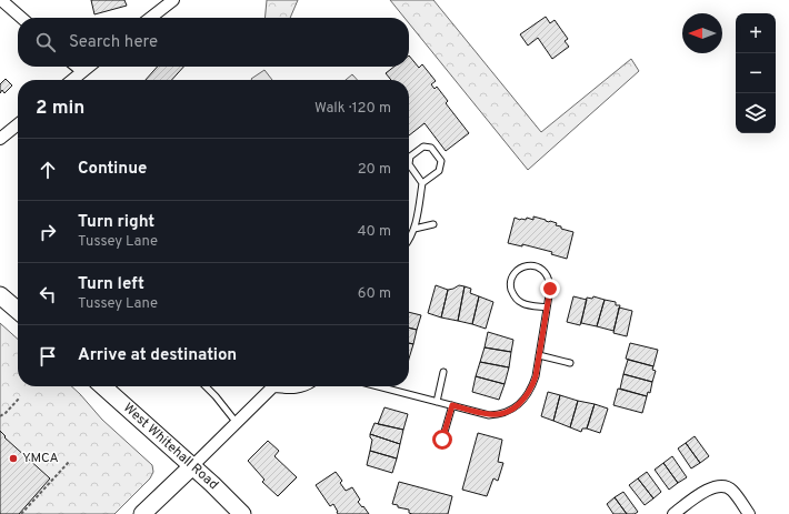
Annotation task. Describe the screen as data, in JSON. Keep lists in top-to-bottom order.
{
  "streets": {
    "main road": ["West Whitehall Road"]
  },
  "places": ["YMCA"],
  "north": "left",
  "page": {
    "map_buttons": ["+", "−"],
    "search": "Search here",
    "heading": ["2 min", "Walk · 120 m"],
    "list": [
      ["Continue", "20 m"],
      ["Turn right", "Tussey Lane", "40 m"],
      ["Turn left", "Tussey Lane", "60 m"],
      "Arrive at destination"
    ]
  }
}
